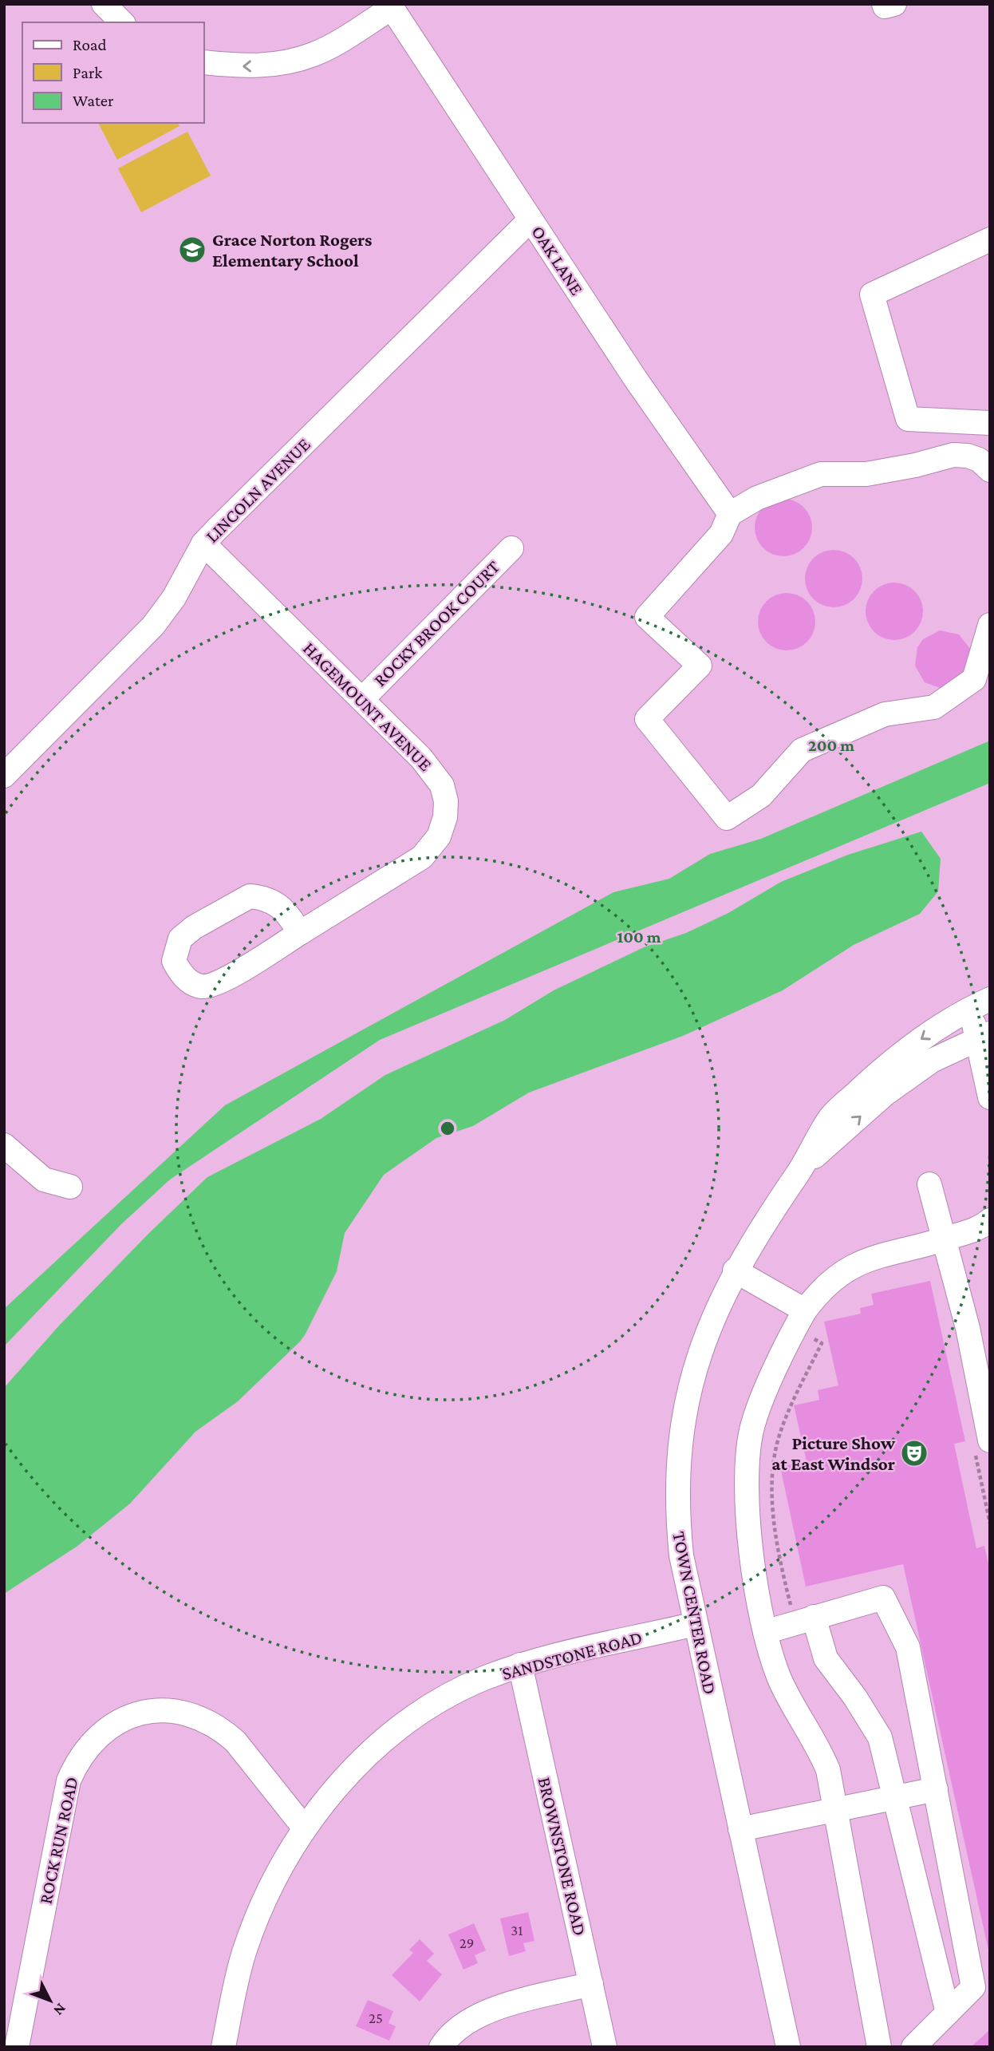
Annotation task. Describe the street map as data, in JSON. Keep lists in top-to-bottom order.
{
  "streets": {
    "street": [
      "OAK LANE",
      "LINCOLN AVENUE",
      "ROCKY BROOK COURT",
      "HAGEMOUNT AVENUE",
      "TOWN CENTER ROAD",
      "SANDSTONE ROAD",
      "ROCK RUN ROAD",
      "BROWNSTONE ROAD"
    ]
  },
  "crossings": [
    ["OAK LANE", "LINCOLN AVENUE"],
    ["LINCOLN AVENUE", "HAGEMOUNT AVENUE"],
    ["ROCKY BROOK COURT", "HAGEMOUNT AVENUE"],
    ["TOWN CENTER ROAD", "SANDSTONE ROAD"],
    ["SANDSTONE ROAD", "ROCK RUN ROAD"],
    ["SANDSTONE ROAD", "BROWNSTONE ROAD"]
  ],
  "places": {
    "school or university": ["Grace Norton Rogers Elementary School"],
    "theatre": ["Picture Show at East Windsor"]
  },
  "house_numbers": ["31", "29", "25"],
  "legend": ["Road", "Park", "Water"],
  "north": "bottom right",
  "rings": ["200 m", "100 m"]
}
